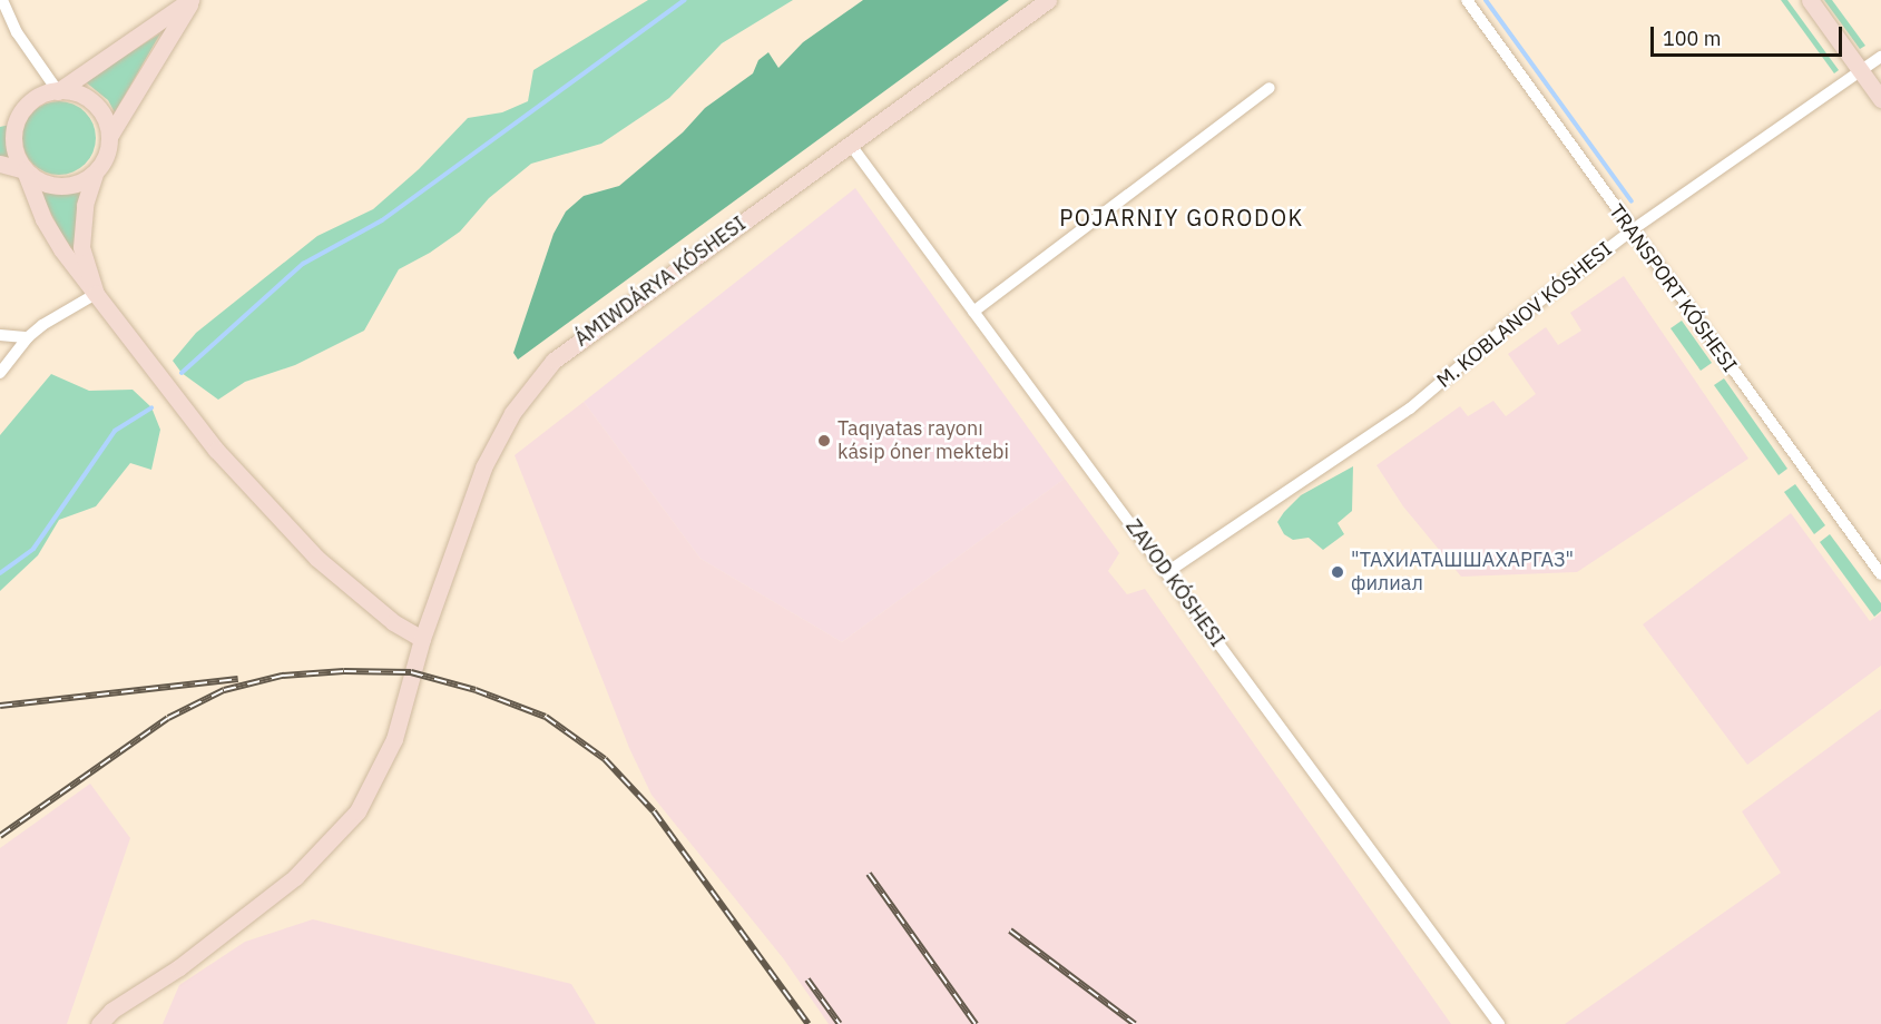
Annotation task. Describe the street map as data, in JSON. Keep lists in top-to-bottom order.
{
  "streets": {
    "street": [
      "ÁMIWDÁRYA KÓSHESI",
      "TRANSPORT KÓSHESI",
      "M. KOBLANOV KÓSHESI",
      "ZAVOD KÓSHESI"
    ]
  },
  "crossings": [
    ["ÁMIWDÁRYA KÓSHESI", "ZAVOD KÓSHESI"],
    ["TRANSPORT KÓSHESI", "M. KOBLANOV KÓSHESI"],
    ["M. KOBLANOV KÓSHESI", "ZAVOD KÓSHESI"]
  ],
  "districts": ["POJARNIY GORODOK"],
  "places": ["Taqıyatas rayonı kásip óner mektebi", "\"ТАХИАТАШШАХАРГАЗ\" филиал"],
  "scale_bar": "100 m"
}
